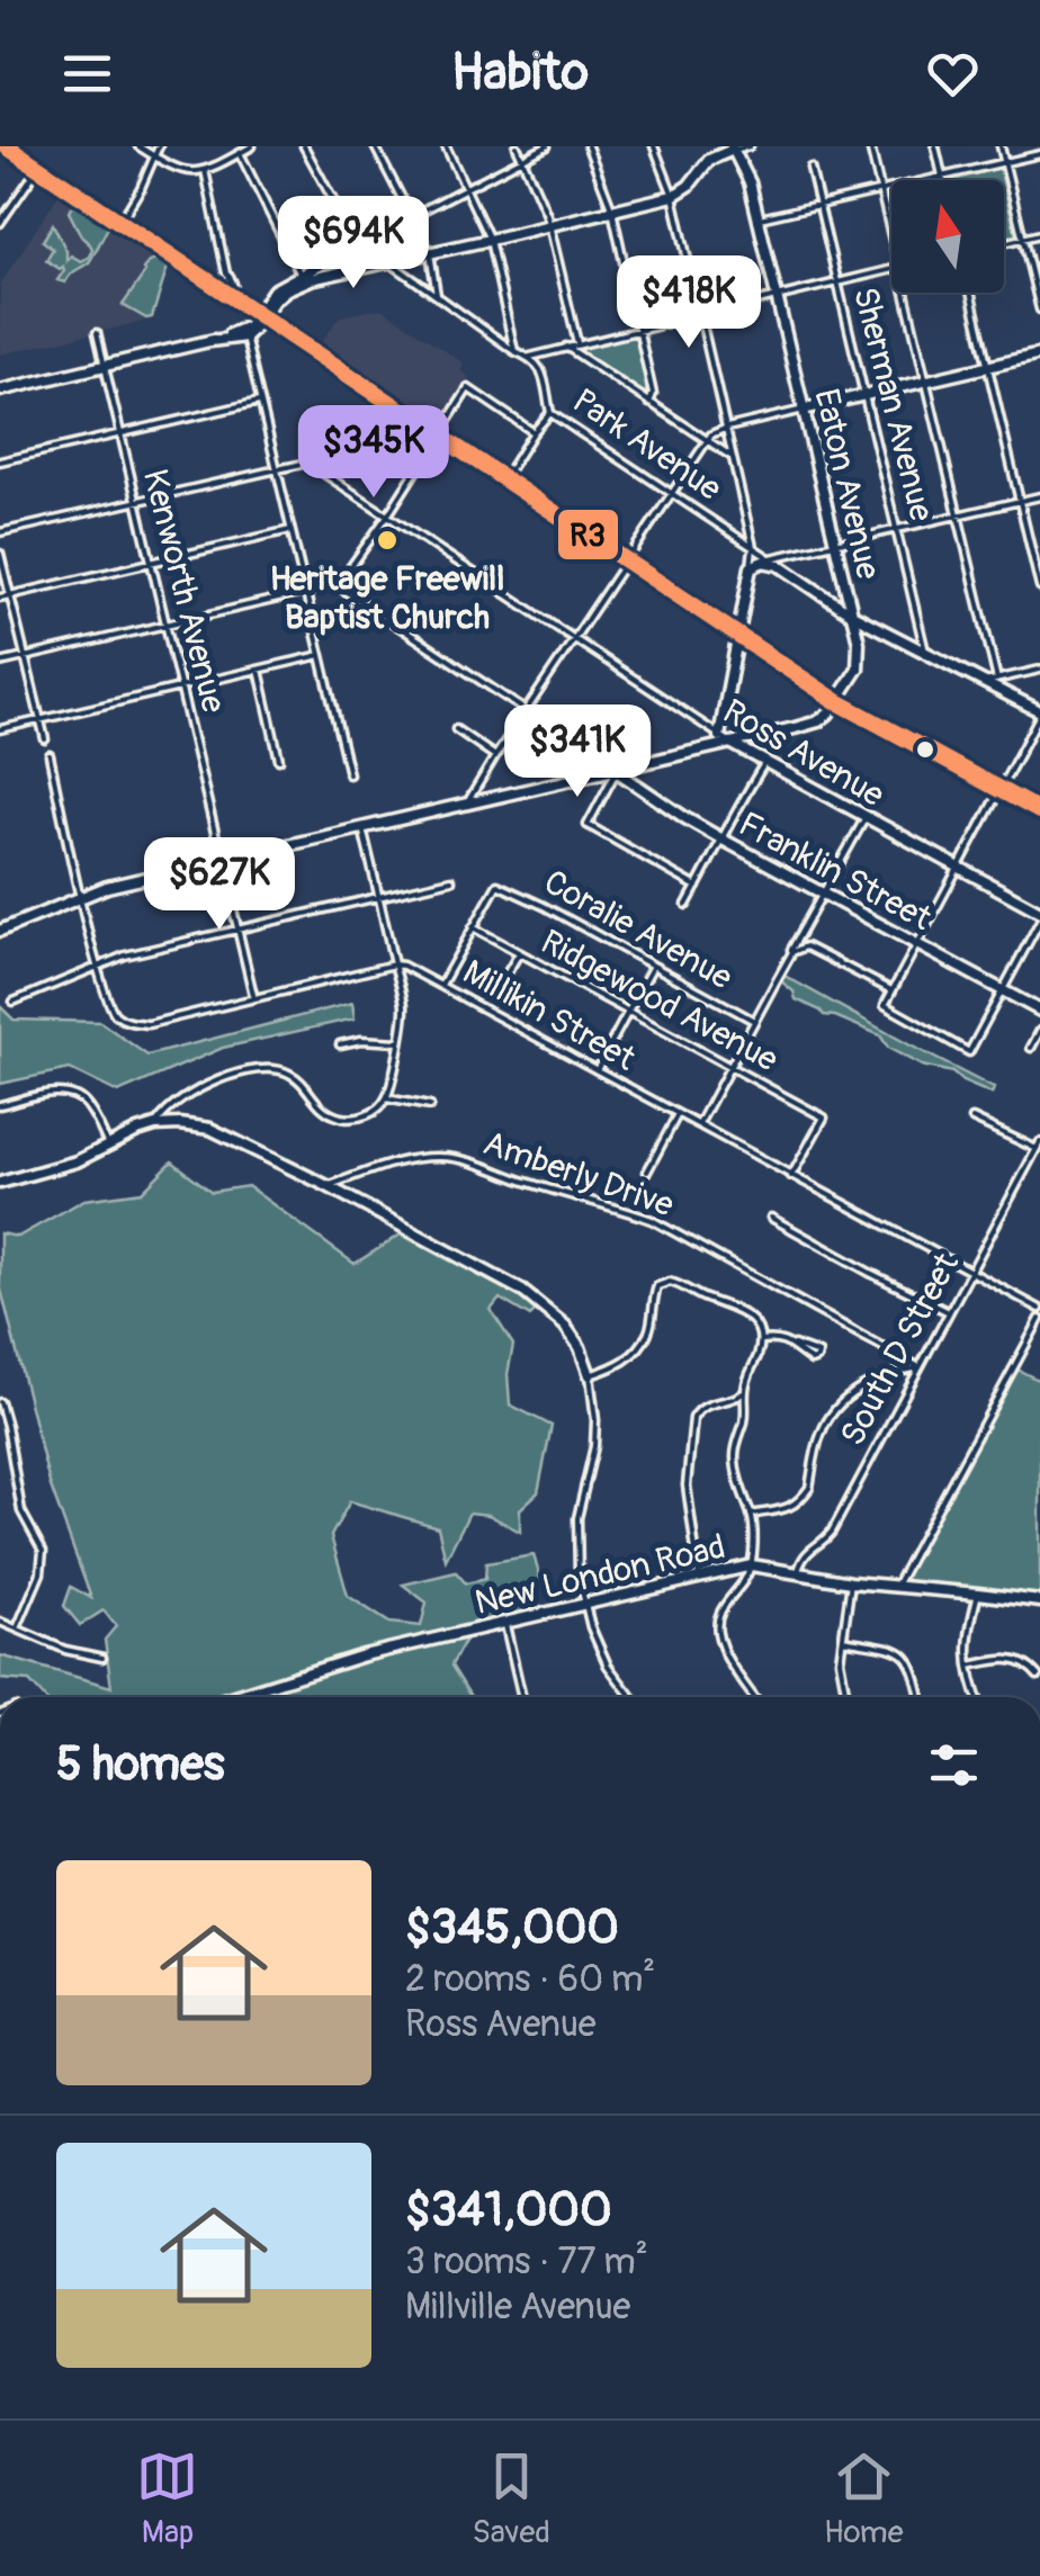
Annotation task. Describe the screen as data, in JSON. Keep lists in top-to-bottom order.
{
  "streets": {
    "street": [
      "Sherman Avenue",
      "Park Avenue",
      "Eaton Avenue",
      "Kenworth Avenue",
      "Ross Avenue",
      "Franklin Street",
      "Coralie Avenue",
      "Ridgewood Avenue",
      "Millikin Street",
      "Amberly Drive",
      "South D Street",
      "New London Road"
    ]
  },
  "crossings": [
    ["Sherman Avenue", "Park Avenue"],
    ["Park Avenue", "Eaton Avenue"],
    ["Kenworth Avenue", "Ross Avenue"],
    ["Coralie Avenue", "Ridgewood Avenue"],
    ["Ridgewood Avenue", "Millikin Street"],
    ["Millikin Street", "South D Street"],
    ["Amberly Drive", "South D Street"],
    ["South D Street", "New London Road"]
  ],
  "places": ["Heritage Freewill Baptist Church"],
  "lines": ["transit line R3"],
  "north": "top",
  "page": {
    "header": "Habito",
    "price": [
      "$694K",
      "$418K",
      "$345K",
      "$341K",
      "$627K"
    ],
    "heading": "5 homes",
    "list": [
      {
        "name": "$345,000",
        "note": "2 rooms · 60 m² · Ross Avenue"
      },
      {
        "name": "$341,000",
        "note": "3 rooms · 77 m² · Millville Avenue"
      }
    ],
    "tabs": ["Map", "Saved", "Home"]
  }
}
